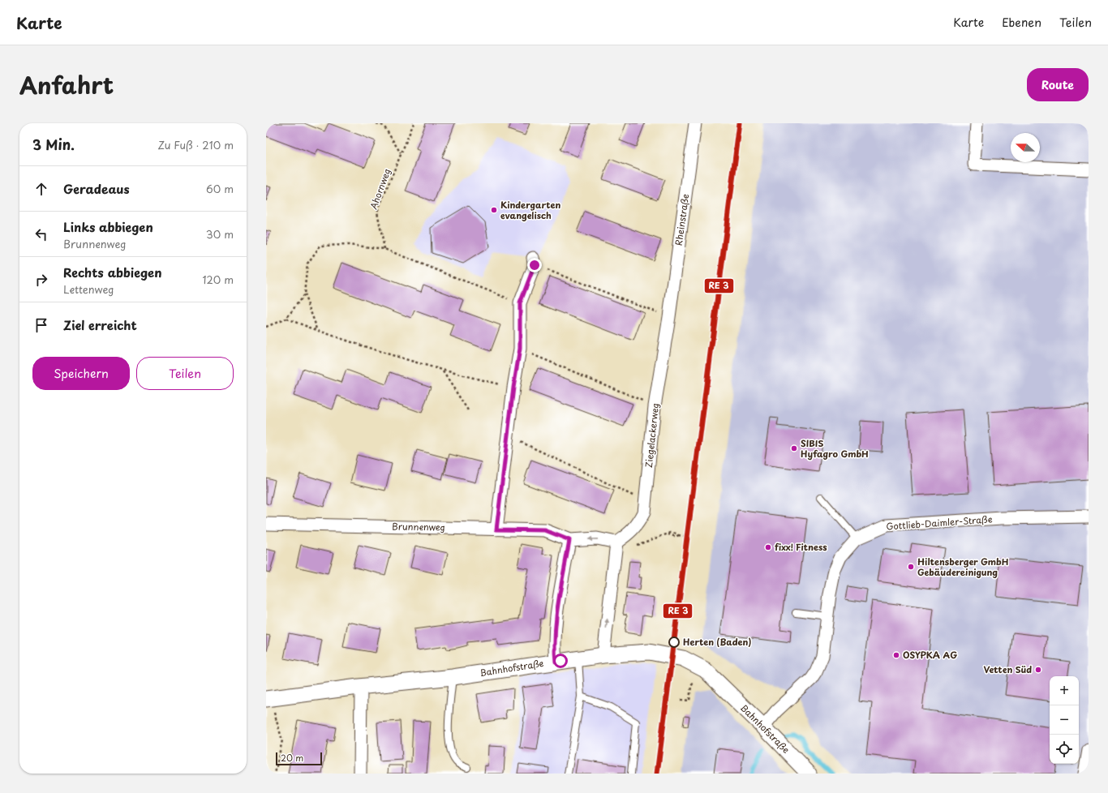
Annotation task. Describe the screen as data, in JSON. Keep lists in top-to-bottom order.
{
  "streets": {
    "street": [
      "Rheinstraße",
      "Ziegelackerweg",
      "Gottlieb-Daimler-Straße",
      "Brunnenweg",
      "Bahnhofstraße"
    ],
    "path": ["Ahornweg"]
  },
  "crossings": [
    ["Rheinstraße", "Ziegelackerweg"],
    ["Gottlieb-Daimler-Straße", "Bahnhofstraße"]
  ],
  "places": [
    "Kindergarten evangelisch",
    "SIBIS Hyfagro GmbH",
    "fixx! Fitness",
    "Hiltensberger GmbH Gebäudereinigung",
    "Herten (Baden)",
    "OSYPKA AG",
    "Vetten Süd"
  ],
  "scale_bar": "20 m",
  "north": "left",
  "page": {
    "header": "Karte",
    "nav": ["Karte", "Ebenen", "Teilen"],
    "title": "Anfahrt",
    "buttons": [
      "Route",
      ["Speichern", "Teilen"]
    ],
    "heading": ["3 Min.", "Zu Fuß · 210 m"],
    "list": [
      ["Geradeaus", "60 m"],
      ["Links abbiegen", "Brunnenweg", "30 m"],
      ["Rechts abbiegen", "Lettenweg", "120 m"],
      "Ziel erreicht"
    ],
    "map_buttons": ["+", "−"],
    "scale": "20 m"
  }
}
